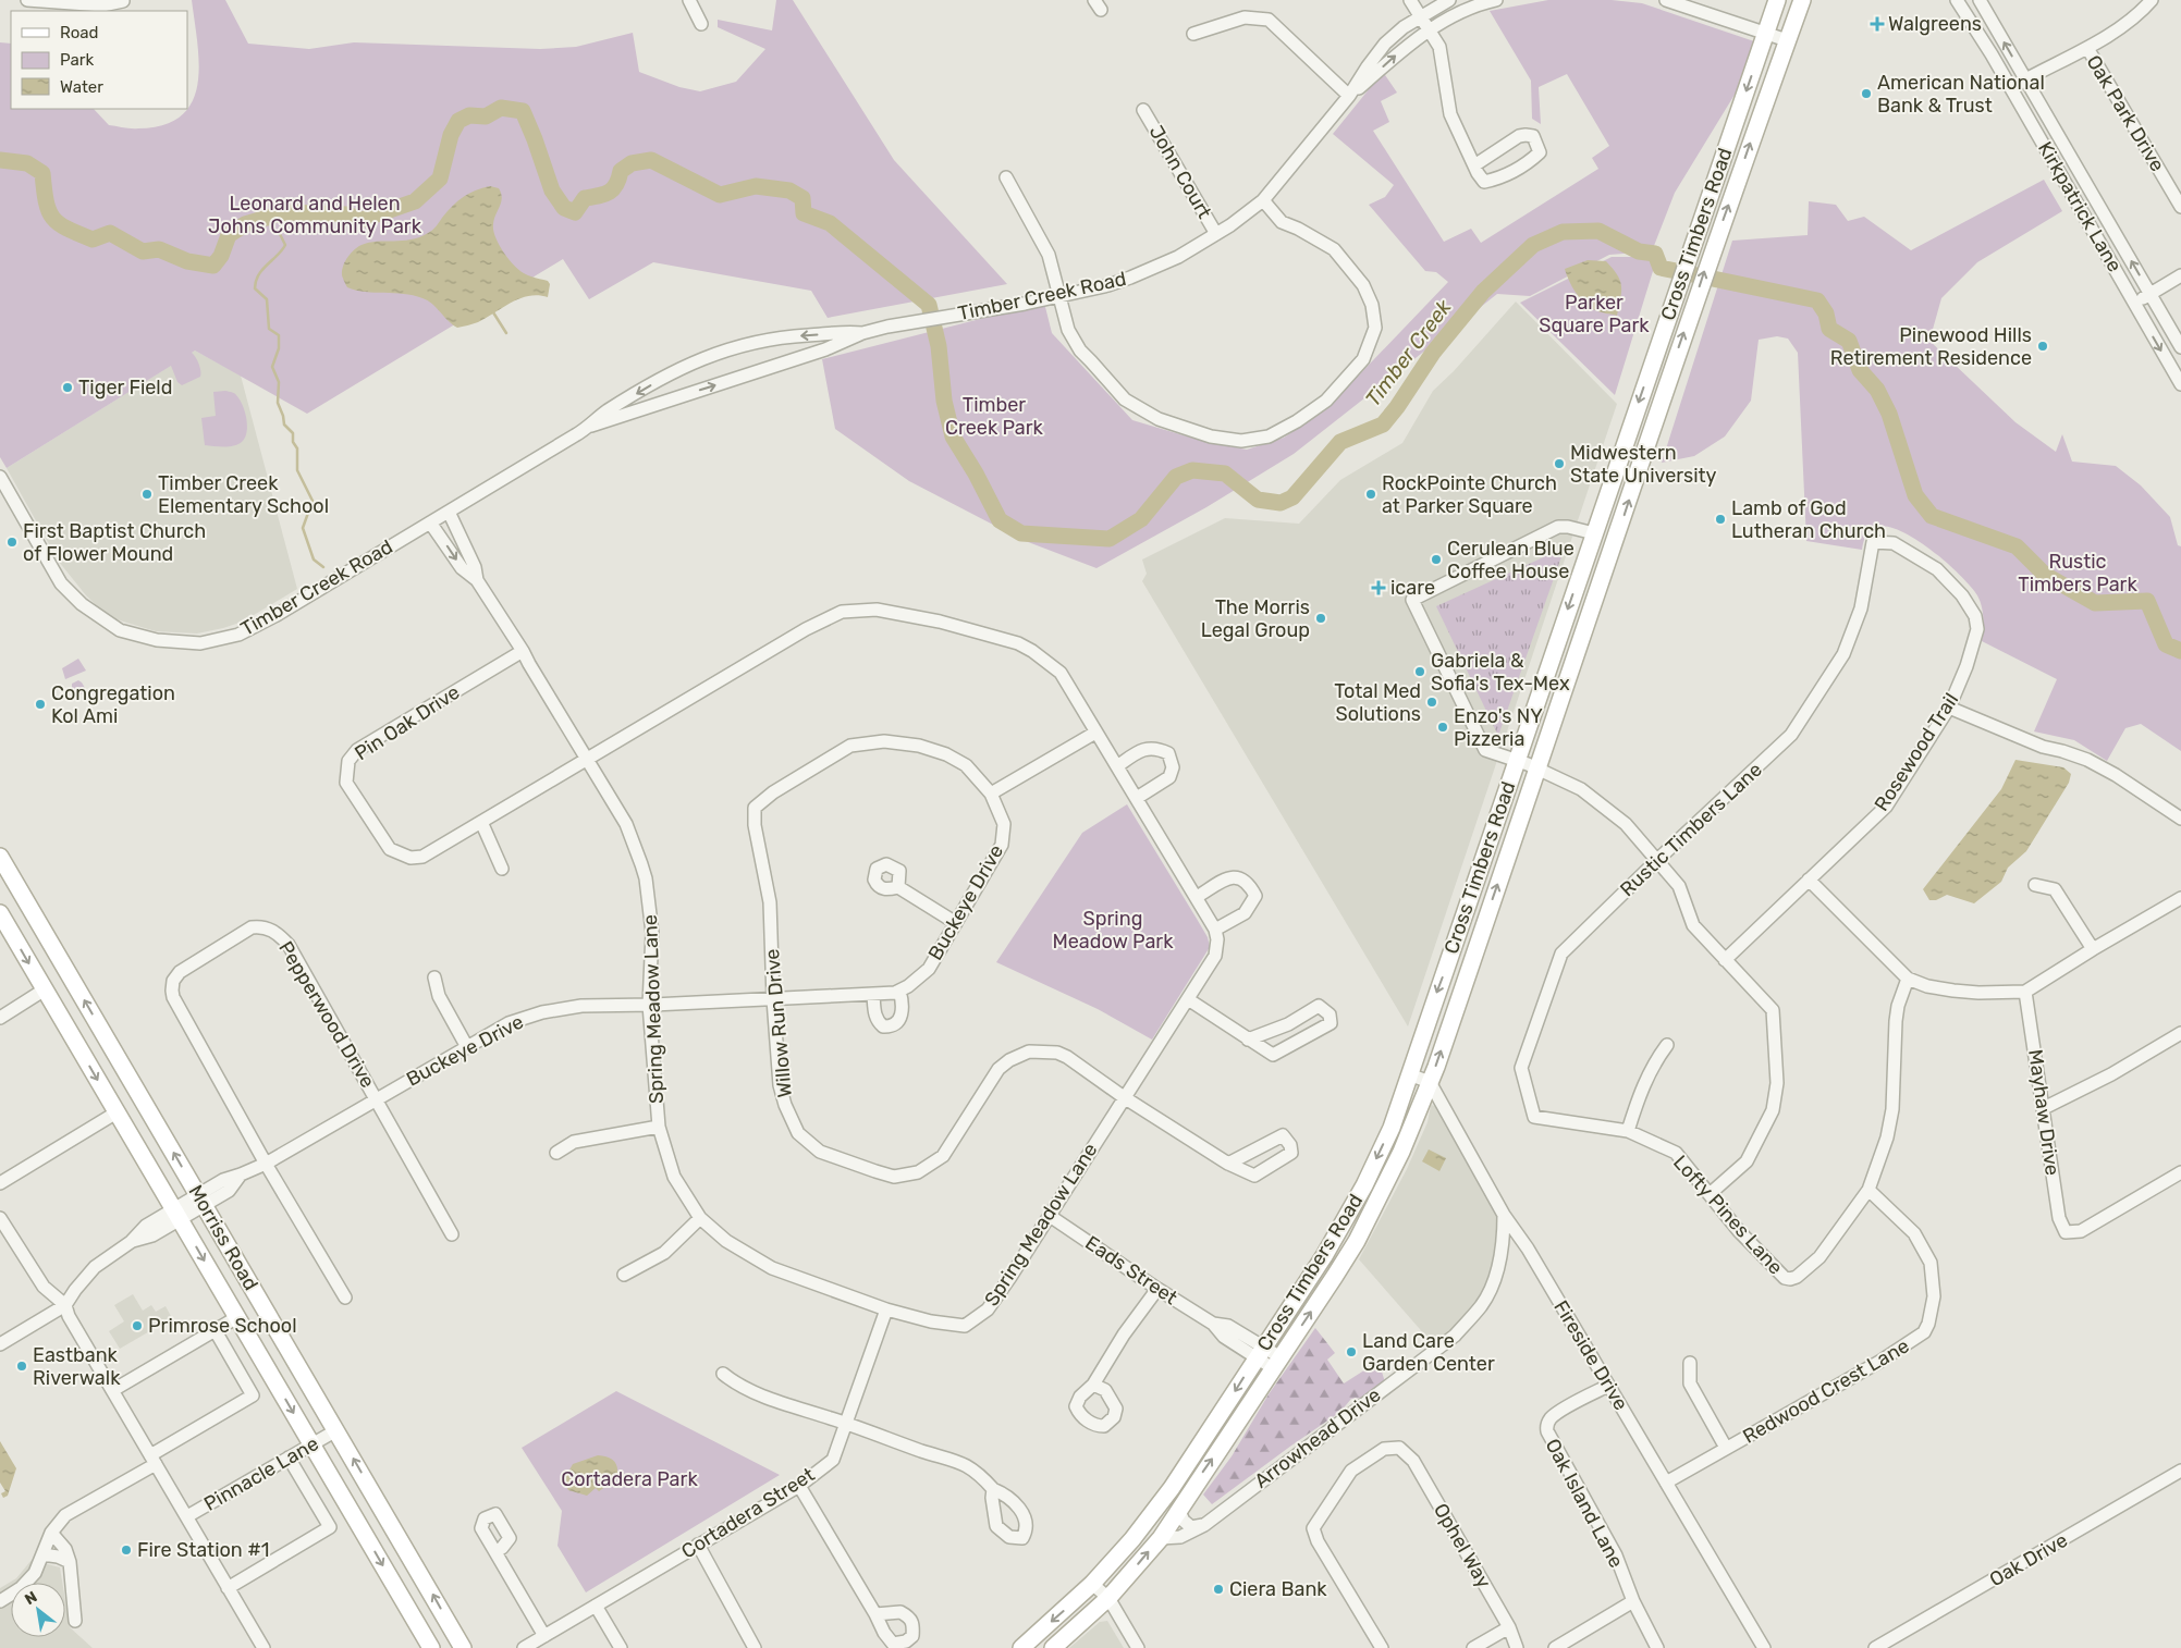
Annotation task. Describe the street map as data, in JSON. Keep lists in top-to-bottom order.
{
  "streets": {
    "main road": ["Cross Timbers Road", "Morriss Road"],
    "street": [
      "Oak Park Drive",
      "John Court",
      "Kirkpatrick Lane",
      "Timber Creek Road",
      "Pin Oak Drive",
      "Rosewood Trail",
      "Rustic Timbers Lane",
      "Buckeye Drive",
      "Spring Meadow Lane",
      "Pepperwood Drive",
      "Willow Run Drive",
      "Mayhaw Drive",
      "Lofty Pines Lane",
      "Eads Street",
      "Fireside Drive",
      "Redwood Crest Lane",
      "Arrowhead Drive",
      "Pinnacle Lane",
      "Oak Island Lane",
      "Cortadera Street",
      "Ophel Way",
      "Oak Drive"
    ]
  },
  "crossings": [
    ["John Court", "Timber Creek Road"],
    ["Cross Timbers Road", "Eads Street"],
    ["Cross Timbers Road", "Fireside Drive"],
    ["Cross Timbers Road", "Arrowhead Drive"],
    ["Timber Creek Road", "Spring Meadow Lane"],
    ["Pin Oak Drive", "Spring Meadow Lane"],
    ["Rosewood Trail", "Rustic Timbers Lane"],
    ["Rustic Timbers Lane", "Lofty Pines Lane"],
    ["Buckeye Drive", "Spring Meadow Lane"],
    ["Buckeye Drive", "Pepperwood Drive"],
    ["Buckeye Drive", "Willow Run Drive"],
    ["Buckeye Drive", "Morriss Road"],
    ["Spring Meadow Lane", "Willow Run Drive"],
    ["Spring Meadow Lane", "Eads Street"],
    ["Spring Meadow Lane", "Cortadera Street"],
    ["Lofty Pines Lane", "Redwood Crest Lane"],
    ["Morriss Road", "Pinnacle Lane"],
    ["Fireside Drive", "Redwood Crest Lane"],
    ["Fireside Drive", "Arrowhead Drive"],
    ["Fireside Drive", "Oak Island Lane"]
  ],
  "water": ["Timber Creek"],
  "parks": [
    "Leonard and Helen Johns Community Park",
    "Parker Square Park",
    "Timber Creek Park",
    "Rustic Timbers Park",
    "Spring Meadow Park",
    "Cortadera Park"
  ],
  "places": {
    "health": ["Walgreens", "icare"],
    "other": [
      "American National Bank & Trust",
      "Pinewood Hills Retirement Residence",
      "Tiger Field",
      "Midwestern State University",
      "Timber Creek Elementary School",
      "RockPointe Church at Parker Square",
      "Lamb of God Lutheran Church",
      "First Baptist Church of Flower Mound",
      "Cerulean Blue Coffee House",
      "The Morris Legal Group",
      "Gabriela & Sofia's Tex-Mex",
      "Total Med Solutions",
      "Congregation Kol Ami",
      "Enzo's NY Pizzeria",
      "Primrose School",
      "Land Care Garden Center",
      "Eastbank Riverwalk",
      "Fire Station #1",
      "Ciera Bank"
    ]
  },
  "legend": ["Road", "Park", "Water"],
  "north": "top left"
}
